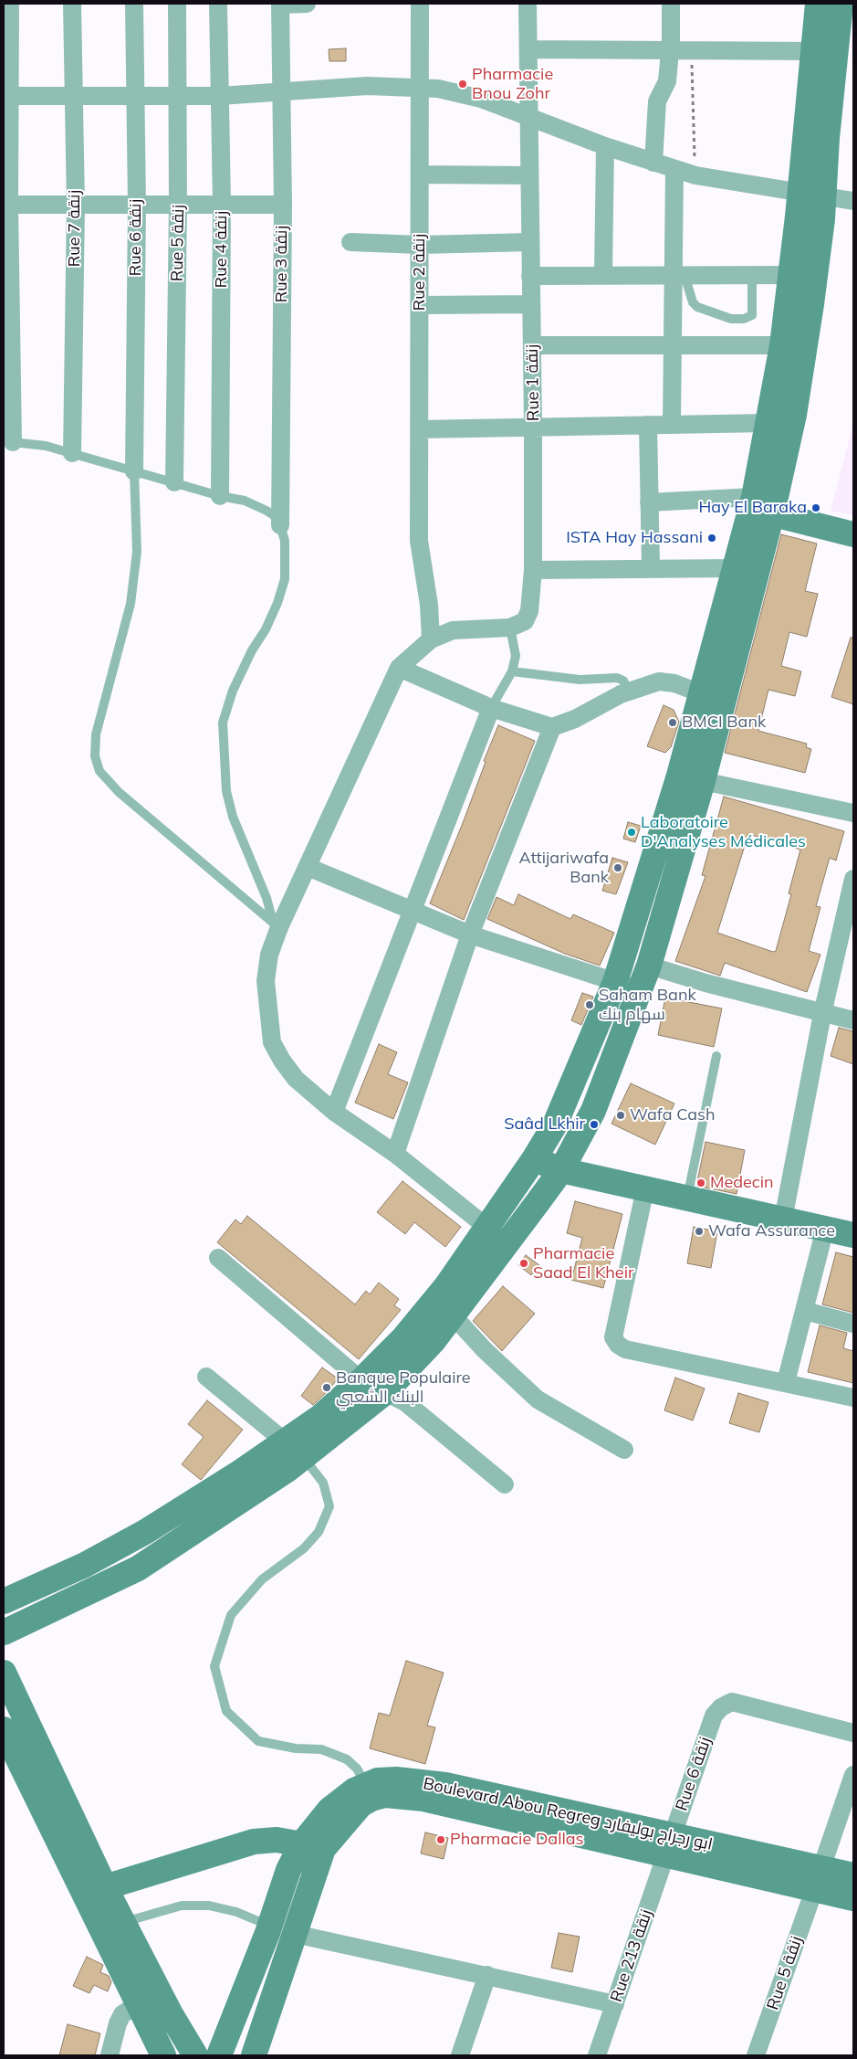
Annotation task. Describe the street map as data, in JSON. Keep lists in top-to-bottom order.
{
  "streets": {
    "main road": ["Boulevard Abou Regreg ابو رجراج بوليفارد"],
    "street": [
      "Rue 7 زنقة",
      "Rue 6 زنقة",
      "Rue 5 زنقة",
      "Rue 4 زنقة",
      "Rue 3 زنقة",
      "Rue 2 زنقة",
      "Rue 1 زنقة",
      "Rue 213 زنقة"
    ]
  },
  "crossings": [
    ["Rue 6 زنقة", "Boulevard Abou Regreg ابو رجراج بوليفارد"],
    ["Rue 6 زنقة", "Rue 213 زنقة"],
    ["Boulevard Abou Regreg ابو رجراج بوليفارد", "Rue 213 زنقة"]
  ],
  "places": [
    "Pharmacie Bnou Zohr",
    "Hay El Baraka",
    "ISTA Hay Hassani",
    "BMCI Bank",
    "Laboratoire D'Analyses Médicales",
    "Attijariwafa Bank",
    "Saham Bank سهام بنك",
    "Wafa Cash",
    "Saâd Lkhir",
    "Medecin",
    "Wafa Assurance",
    "Pharmacie Saad El Kheir",
    "Banque Populaire البنك الشعبي",
    "Pharmacie Dallas"
  ]
}
